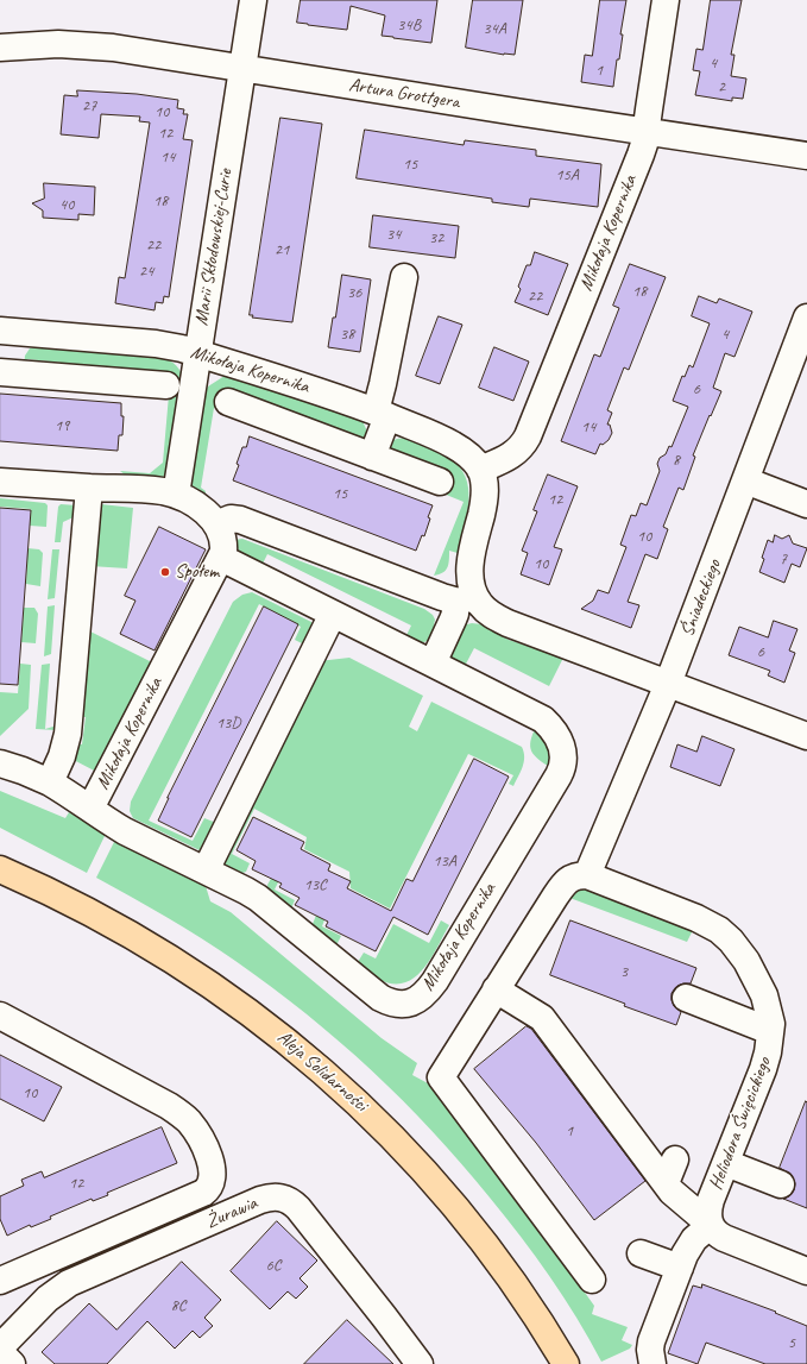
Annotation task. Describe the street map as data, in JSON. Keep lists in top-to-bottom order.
{
  "streets": {
    "main road": ["Aleja Solidarności"],
    "street": [
      "Artura Grottgera",
      "Mikołaja Kopernika",
      "Marii Skłodowskiej-Curie",
      "Śniadeckiego",
      "Heliodora Święcickiego",
      "Żurawia"
    ]
  },
  "crossings": [
    ["Artura Grottgera", "Mikołaja Kopernika"],
    ["Artura Grottgera", "Marii Skłodowskiej-Curie"],
    ["Mikołaja Kopernika", "Marii Skłodowskiej-Curie"],
    ["Śniadeckiego", "Heliodora Święcickiego"]
  ],
  "places": ["Społem"],
  "house_numbers": [
    "34B",
    "34A",
    "4",
    "1",
    "2",
    "27",
    "10",
    "12",
    "14",
    "15",
    "15A",
    "18",
    "40",
    "34",
    "32",
    "22",
    "21",
    "24",
    "18",
    "36",
    "22",
    "38",
    "4",
    "6",
    "19",
    "14",
    "8",
    "15",
    "12",
    "10",
    "7",
    "10",
    "6",
    "13D",
    "13A",
    "13C",
    "3",
    "10",
    "1",
    "12",
    "6C",
    "8C",
    "5"
  ]
}
